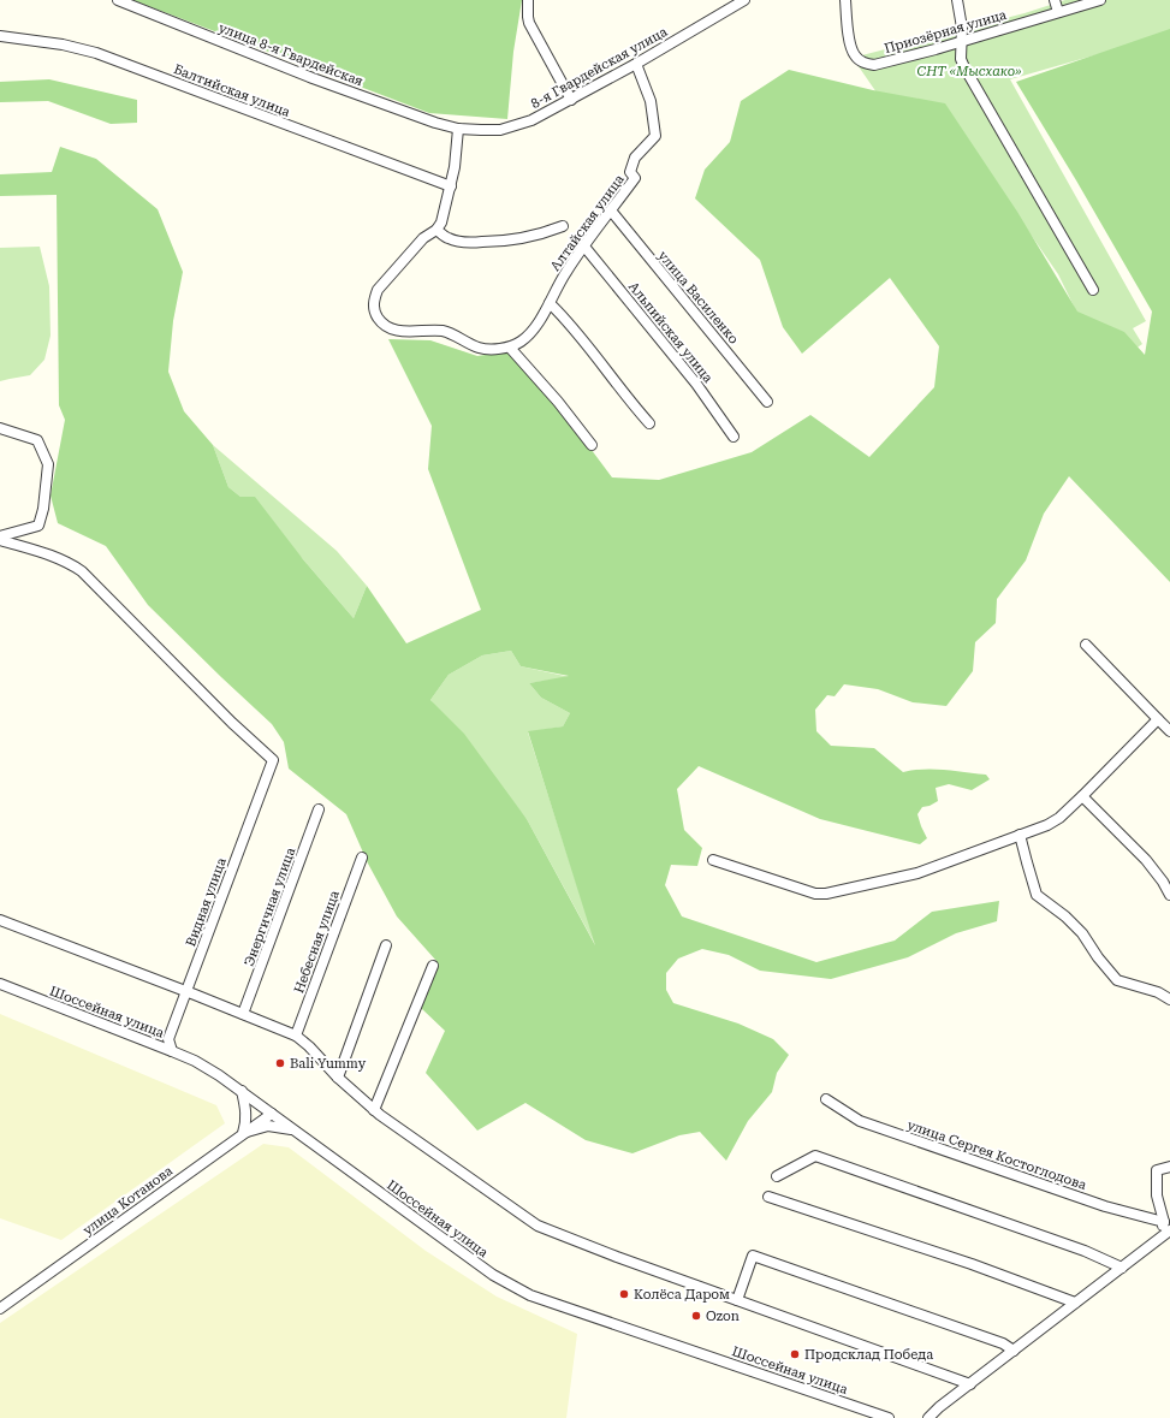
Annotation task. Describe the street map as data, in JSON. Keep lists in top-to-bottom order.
{
  "streets": {
    "street": [
      "Приозёрная улица",
      "улица 8-я Гвардейская",
      "8-я Гвардейская улица",
      "Балтийская улица",
      "Алтайская улица",
      "улица Василенко",
      "Альпийская улица",
      "Видная улица",
      "Энергичная улица",
      "Небесная улица",
      "Шоссейная улица",
      "улица Сергея Костоглодова",
      "улица Котанова"
    ]
  },
  "crossings": [
    ["улица 8-я Гвардейская", "8-я Гвардейская улица"],
    ["8-я Гвардейская улица", "Алтайская улица"],
    ["Алтайская улица", "улица Василенко"],
    ["Алтайская улица", "Альпийская улица"],
    ["Видная улица", "Шоссейная улица"],
    ["Шоссейная улица", "улица Котанова"]
  ],
  "parks": ["СНТ «Мысхако»"],
  "places": [
    "Bali Yummy",
    "Колёса Даром",
    "Ozon",
    "Продсклад Победа"
  ]
}
